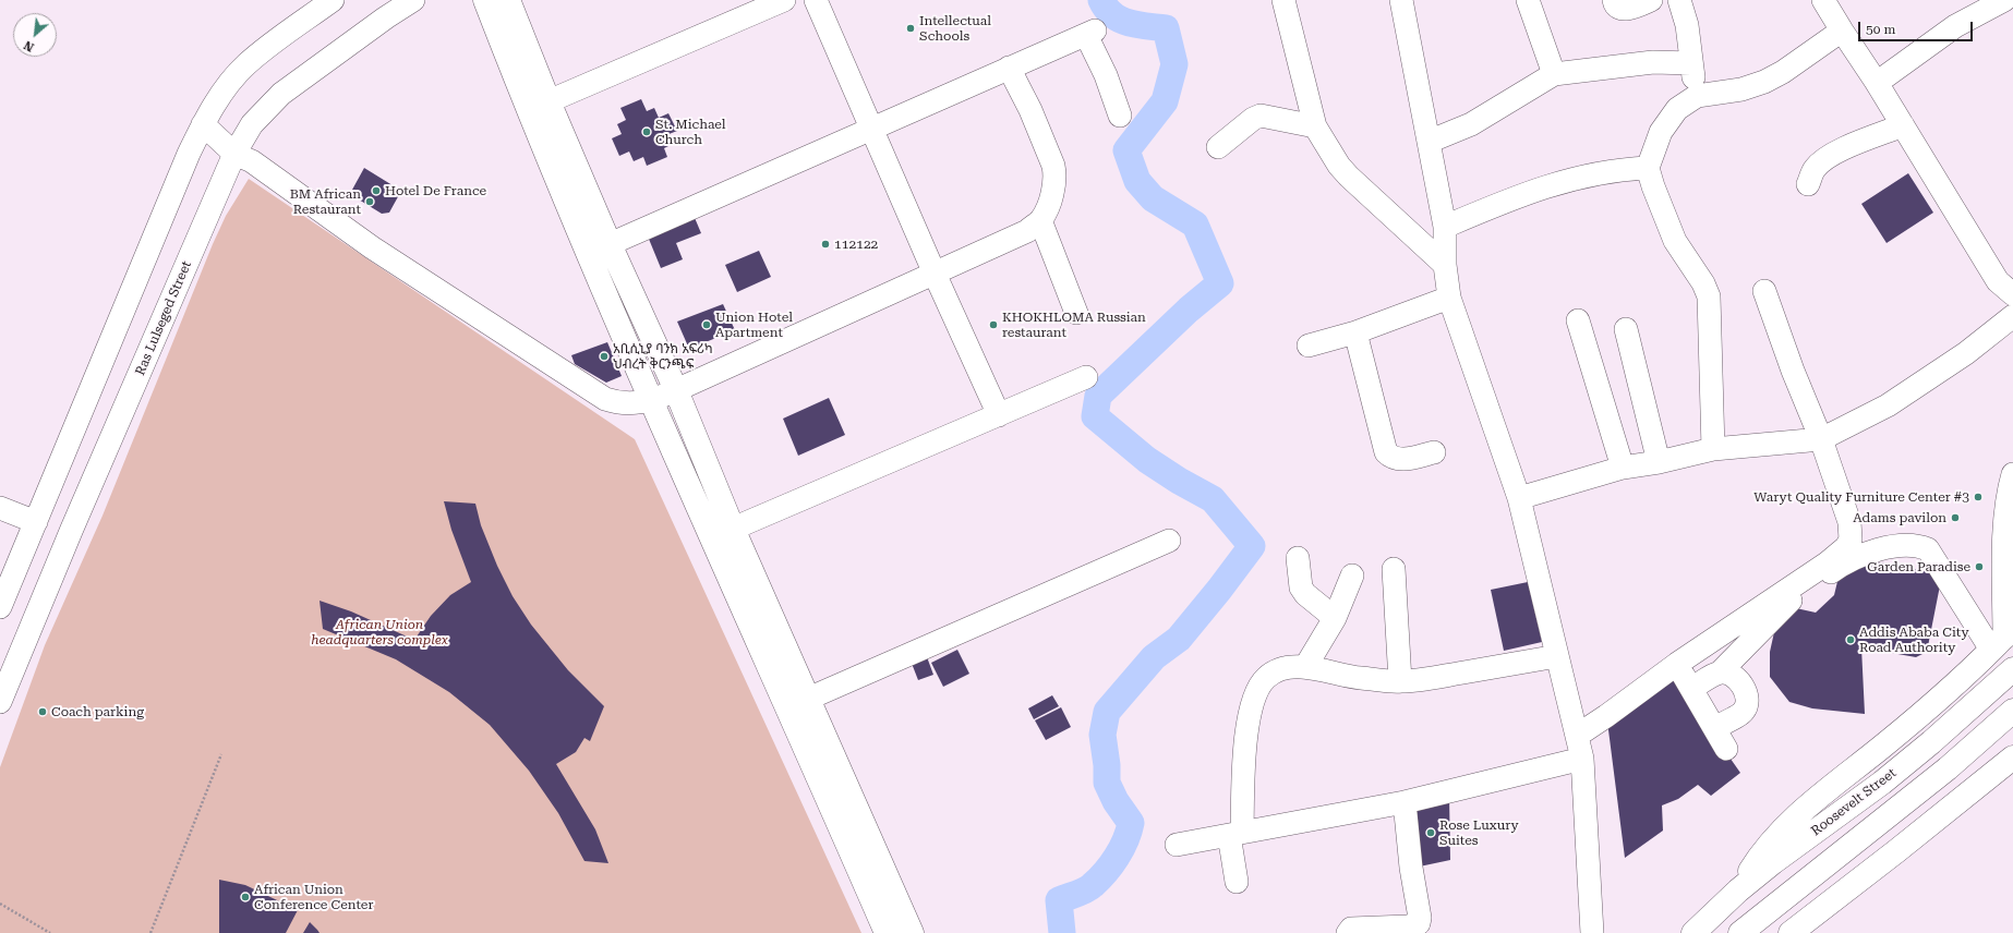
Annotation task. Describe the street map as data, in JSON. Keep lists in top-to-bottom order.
{
  "streets": {
    "main road": ["Roosevelt Street"],
    "street": ["Ras Lulseged Street"]
  },
  "parks": ["African Union headquarters complex"],
  "places": [
    "Intellectual Schools",
    "St. Michael Church",
    "Hotel De France",
    "BM African Restaurant",
    "112122",
    "Union Hotel Apartment",
    "KHOKHLOMA Russian restaurant",
    "አቢሲኒያ ባንክ አፍሪካ ህብረት ቅርንጫፍ",
    "Waryt Quality Furniture Center #3",
    "Adams pavilon",
    "Garden Paradise",
    "Addis Ababa City Road Authority",
    "Coach parking",
    "Rose Luxury Suites",
    "African Union Conference Center"
  ],
  "scale_bar": "50 m",
  "north": "bottom left"
}
